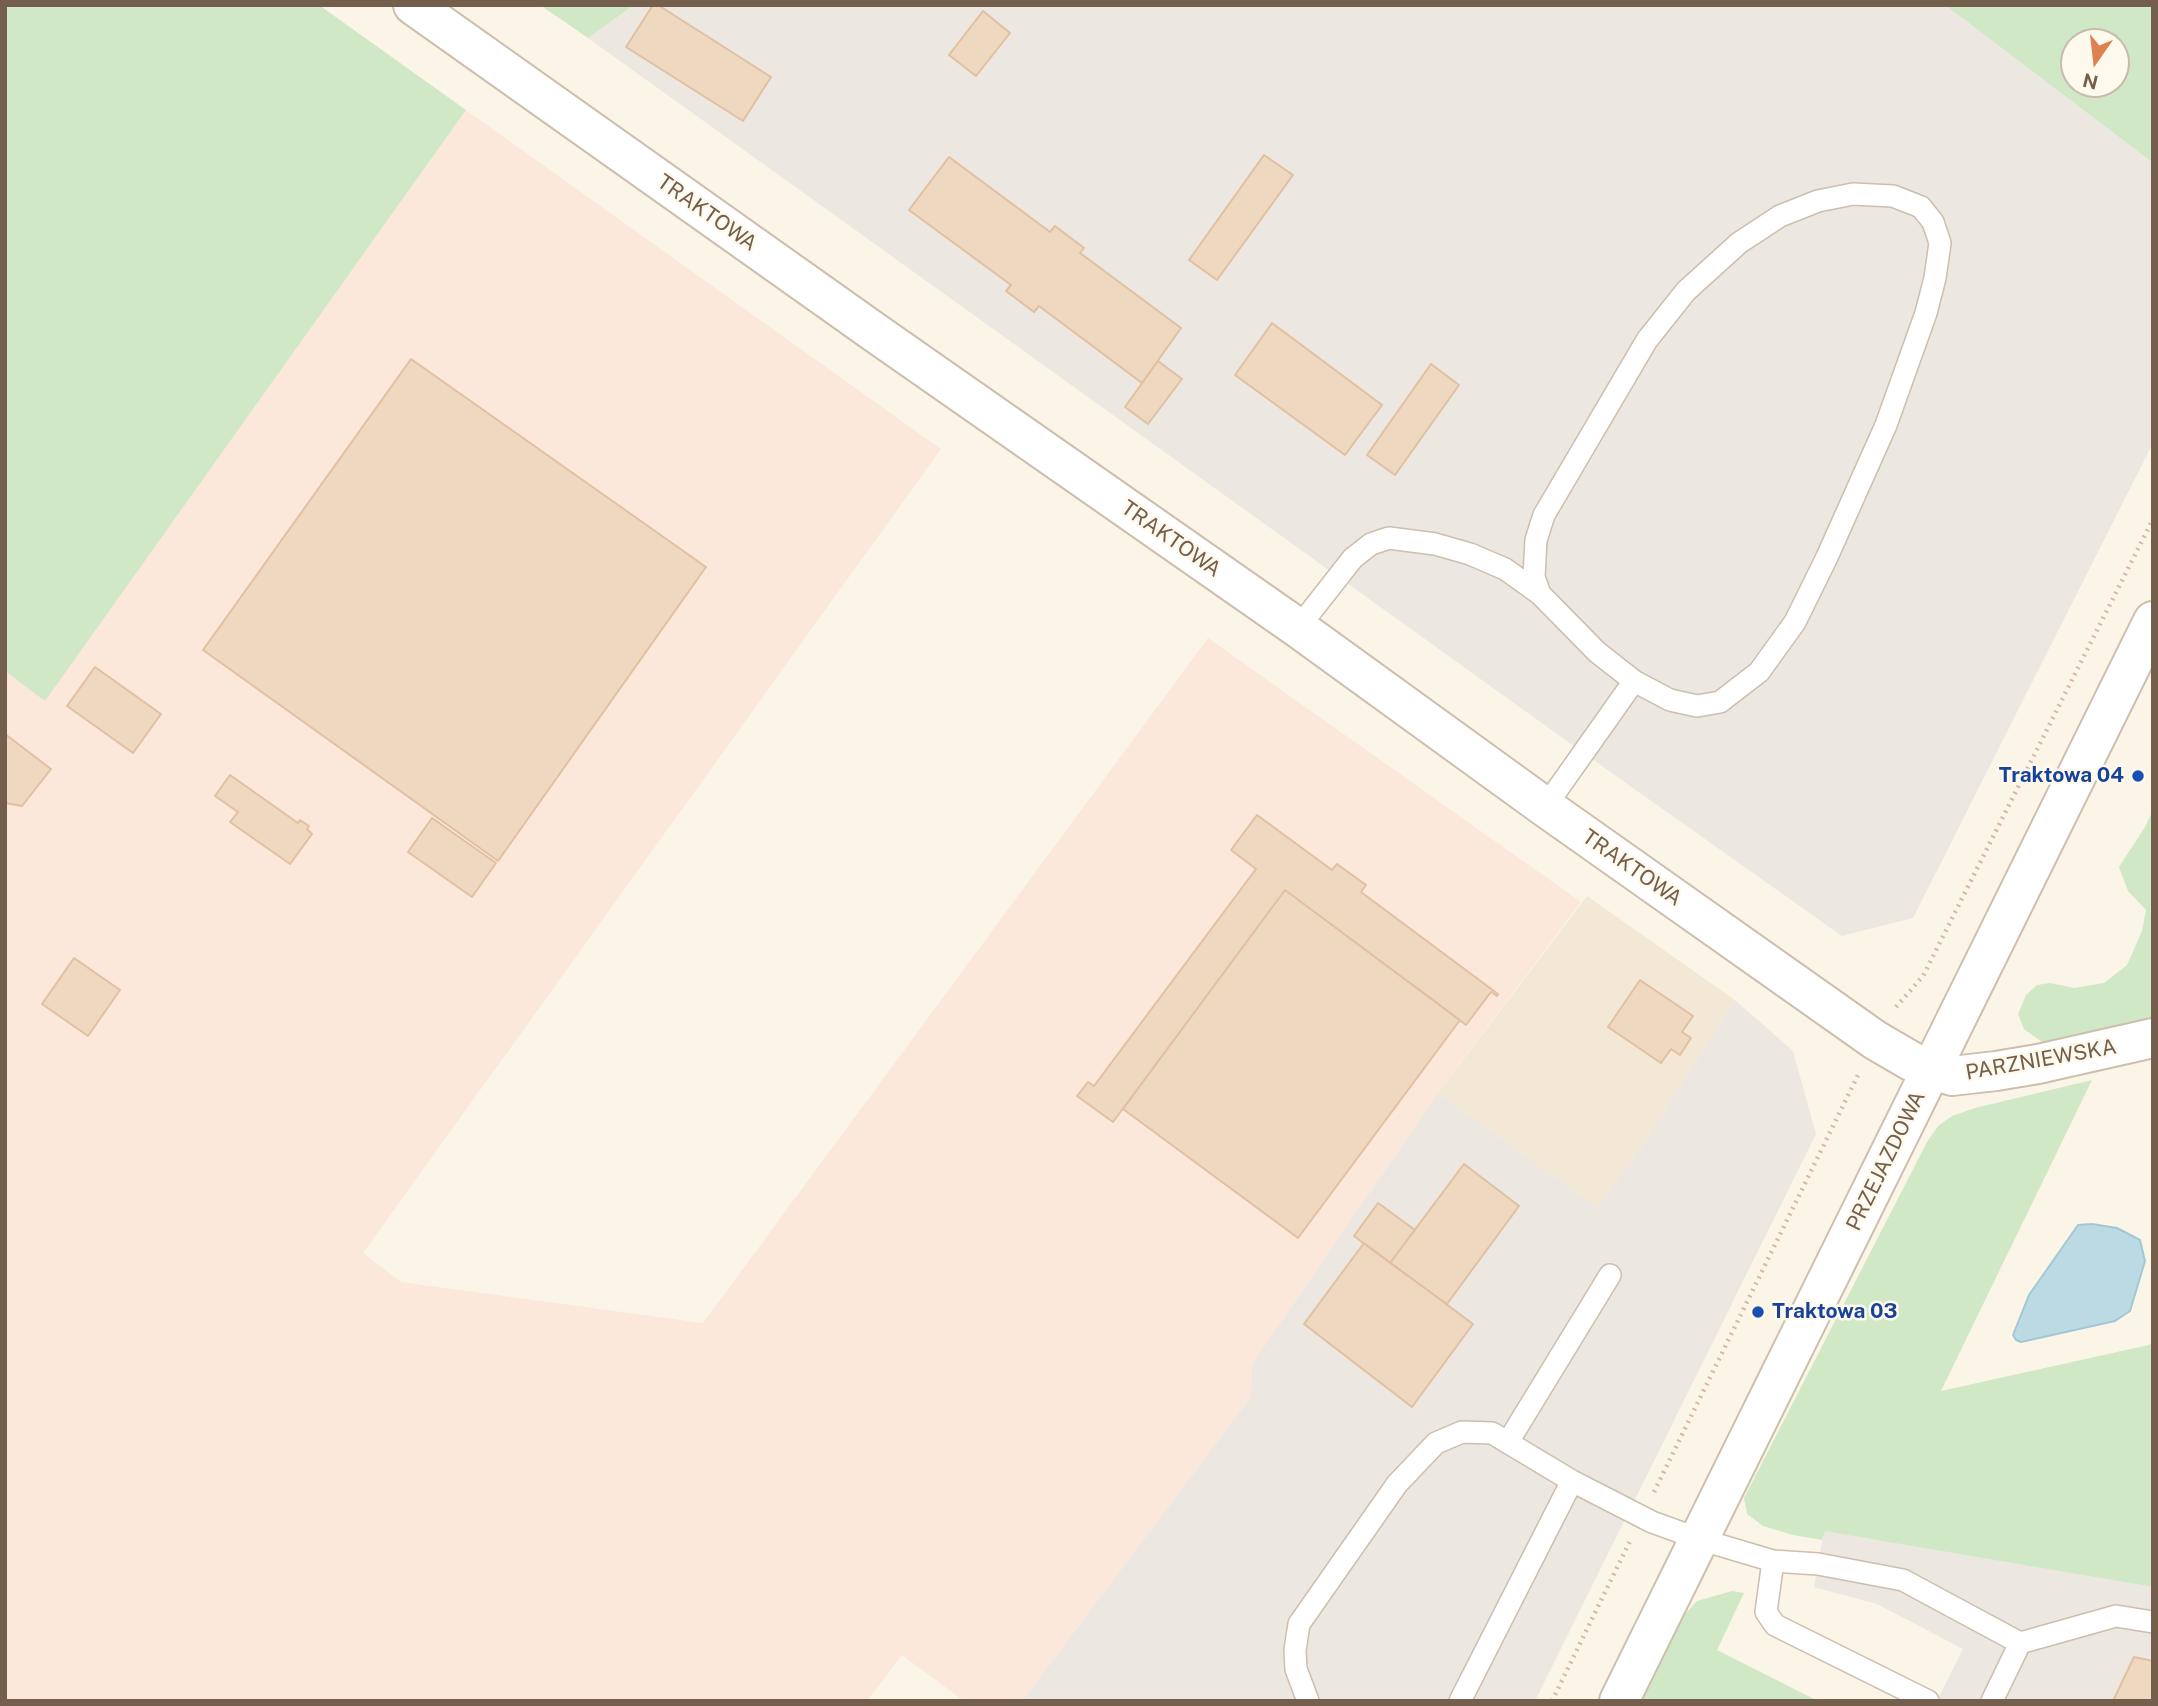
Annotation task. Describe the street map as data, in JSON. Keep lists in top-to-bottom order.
{
  "streets": {
    "street": ["TRAKTOWA", "PARZNIEWSKA", "PRZEJAZDOWA"]
  },
  "crossings": [
    ["TRAKTOWA", "PARZNIEWSKA"],
    ["TRAKTOWA", "PRZEJAZDOWA"],
    ["PARZNIEWSKA", "PRZEJAZDOWA"]
  ],
  "places": ["Traktowa 04", "Traktowa 03"],
  "north": "bottom"
}
